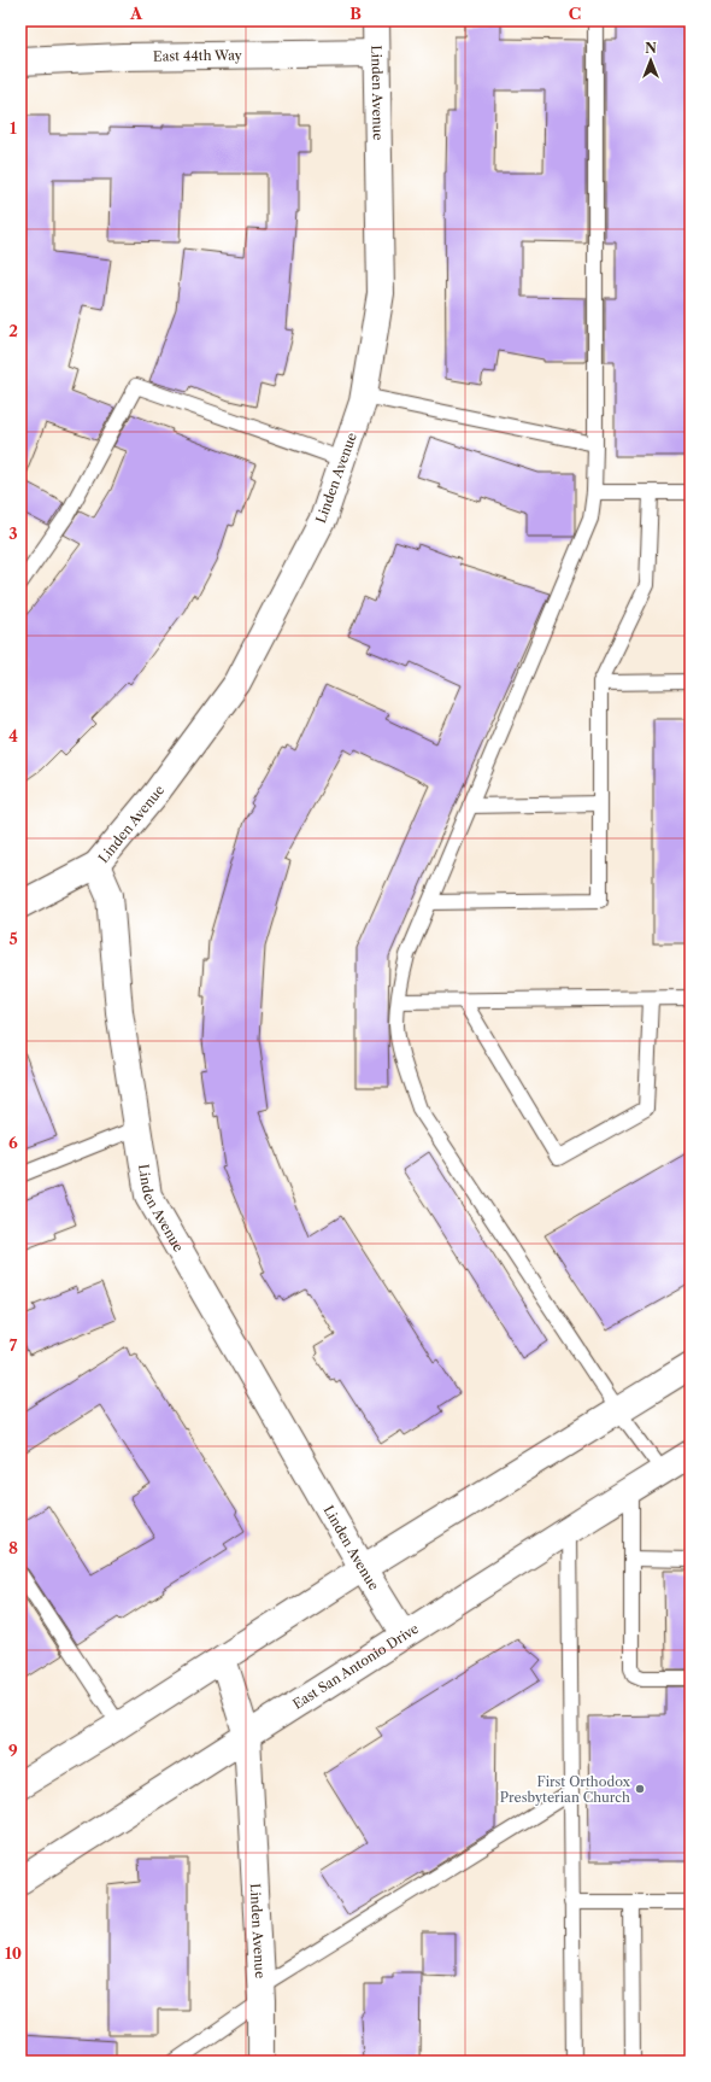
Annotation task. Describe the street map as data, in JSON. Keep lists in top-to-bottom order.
{
  "streets": {
    "street": ["East 44th Way", "Linden Avenue", "East San Antonio Drive"]
  },
  "crossings": [
    ["East 44th Way", "Linden Avenue"],
    ["Linden Avenue", "East San Antonio Drive"]
  ],
  "places": ["First Orthodox Presbyterian Church"],
  "north": "top",
  "grid": {
    "columns": ["A", "B", "C"],
    "rows": [
      "1",
      "2",
      "3",
      "4",
      "5",
      "6",
      "7",
      "8",
      "9",
      "10"
    ]
  }
}
